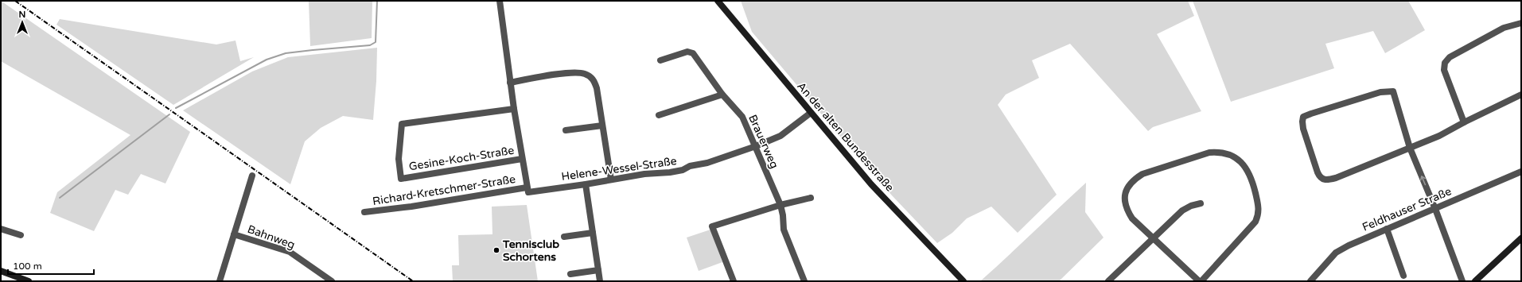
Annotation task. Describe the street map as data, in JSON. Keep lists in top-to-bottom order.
{
  "streets": {
    "street": [
      "An der alten Bundesstraße",
      "Brauerweg",
      "Gesine-Koch-Straße",
      "Helene-Wessel-Straße",
      "Richard-Kretschmer-Straße",
      "Feldhauser Straße",
      "Bahnweg"
    ]
  },
  "crossings": [
    ["An der alten Bundesstraße", "Helene-Wessel-Straße"],
    ["Brauerweg", "Helene-Wessel-Straße"],
    ["Helene-Wessel-Straße", "Richard-Kretschmer-Straße"]
  ],
  "places": ["Tennisclub Schortens"],
  "scale_bar": "100 m",
  "north": "top"
}
